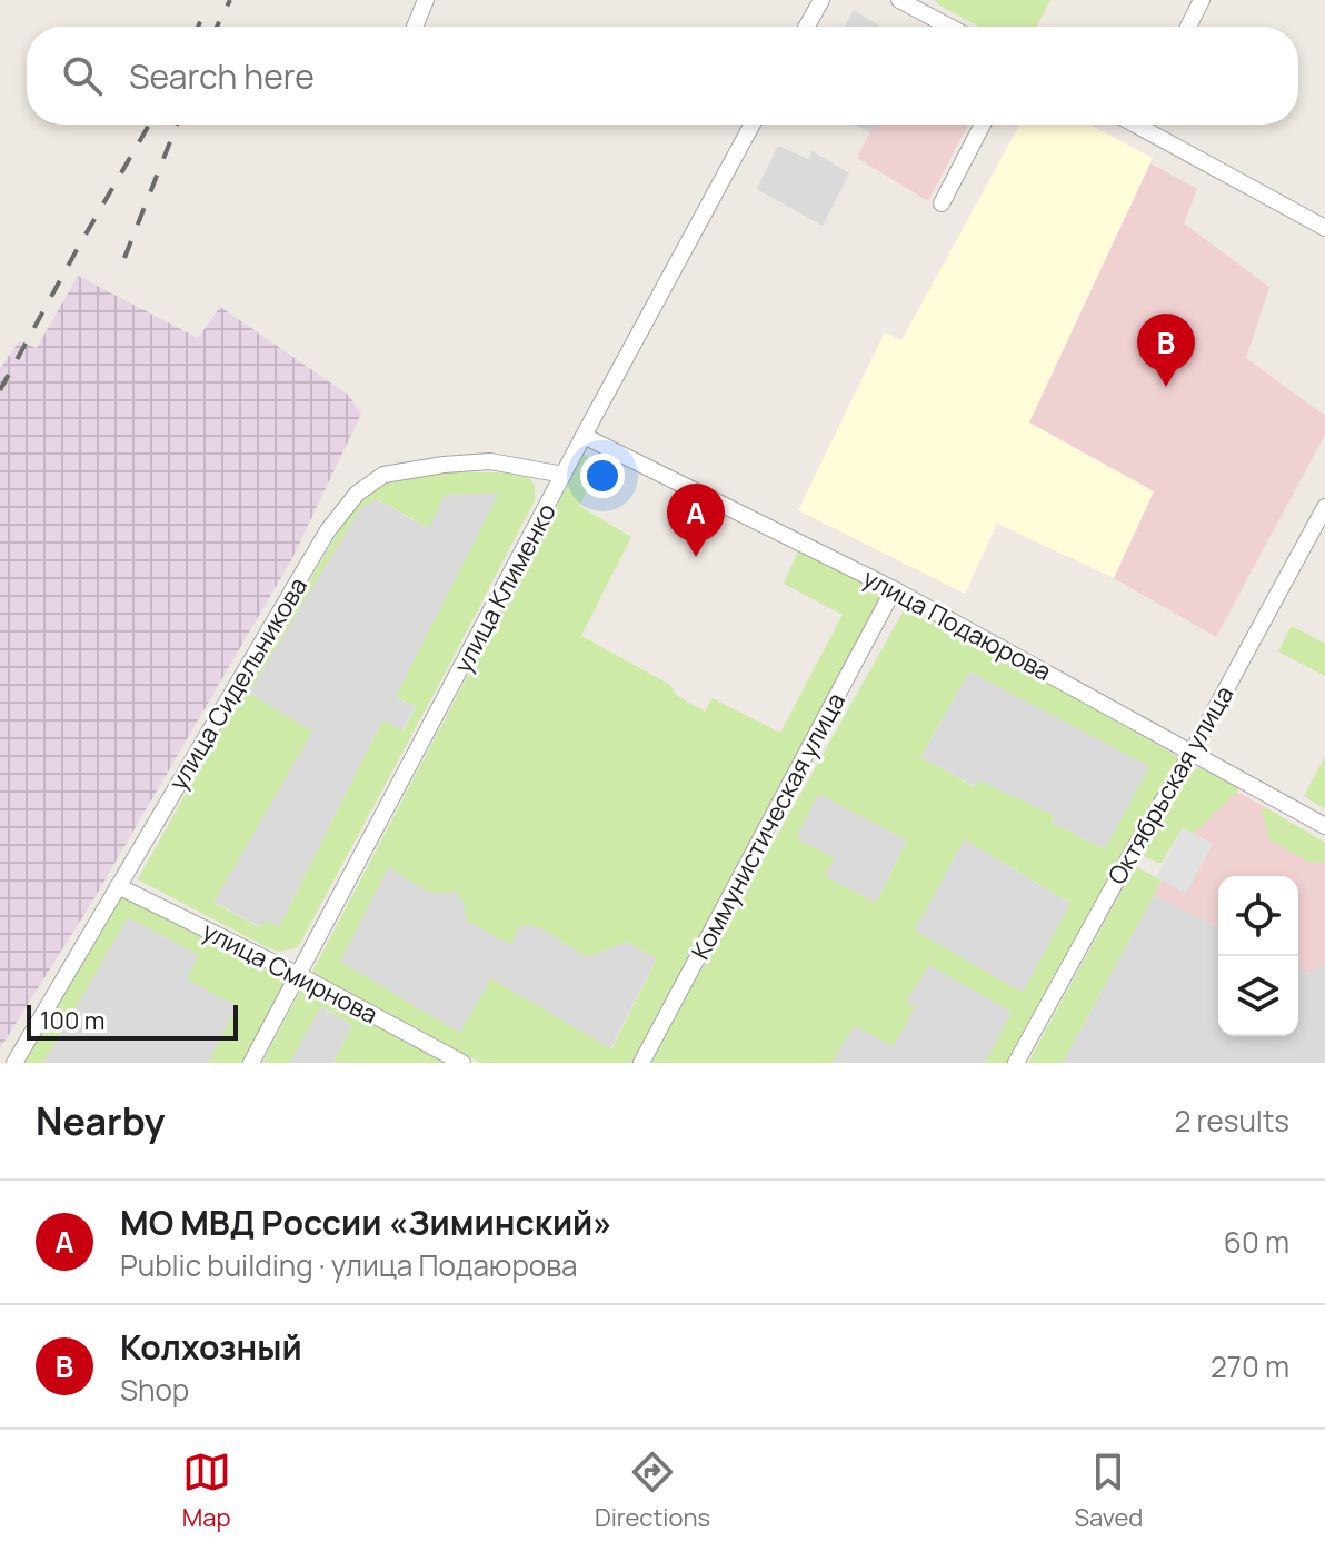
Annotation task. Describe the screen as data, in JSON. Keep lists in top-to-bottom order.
{
  "streets": {
    "street": [
      "улица Клименко",
      "улица Подаюрова",
      "улица Сидельникова",
      "Октябрьская улица",
      "Коммунистическая улица",
      "улица Смирнова"
    ]
  },
  "crossings": [
    ["улица Клименко", "улица Подаюрова"],
    ["улица Клименко", "улица Сидельникова"],
    ["улица Клименко", "улица Смирнова"],
    ["улица Подаюрова", "Октябрьская улица"],
    ["улица Подаюрова", "Коммунистическая улица"],
    ["улица Сидельникова", "улица Смирнова"]
  ],
  "scale_bar": "100 m",
  "page": {
    "search": "Search here",
    "pins": ["B", "A"],
    "scale": "100 m",
    "heading": ["Nearby", "2 results"],
    "list": [
      {
        "mark": "A",
        "name": "МО МВД России «Зиминский»",
        "note": "Public building · улица Подаюрова",
        "value": "60 m"
      },
      {
        "mark": "B",
        "name": "Колхозный",
        "note": "Shop",
        "value": "270 m"
      }
    ],
    "nav": ["Map", "Directions", "Saved"]
  }
}
